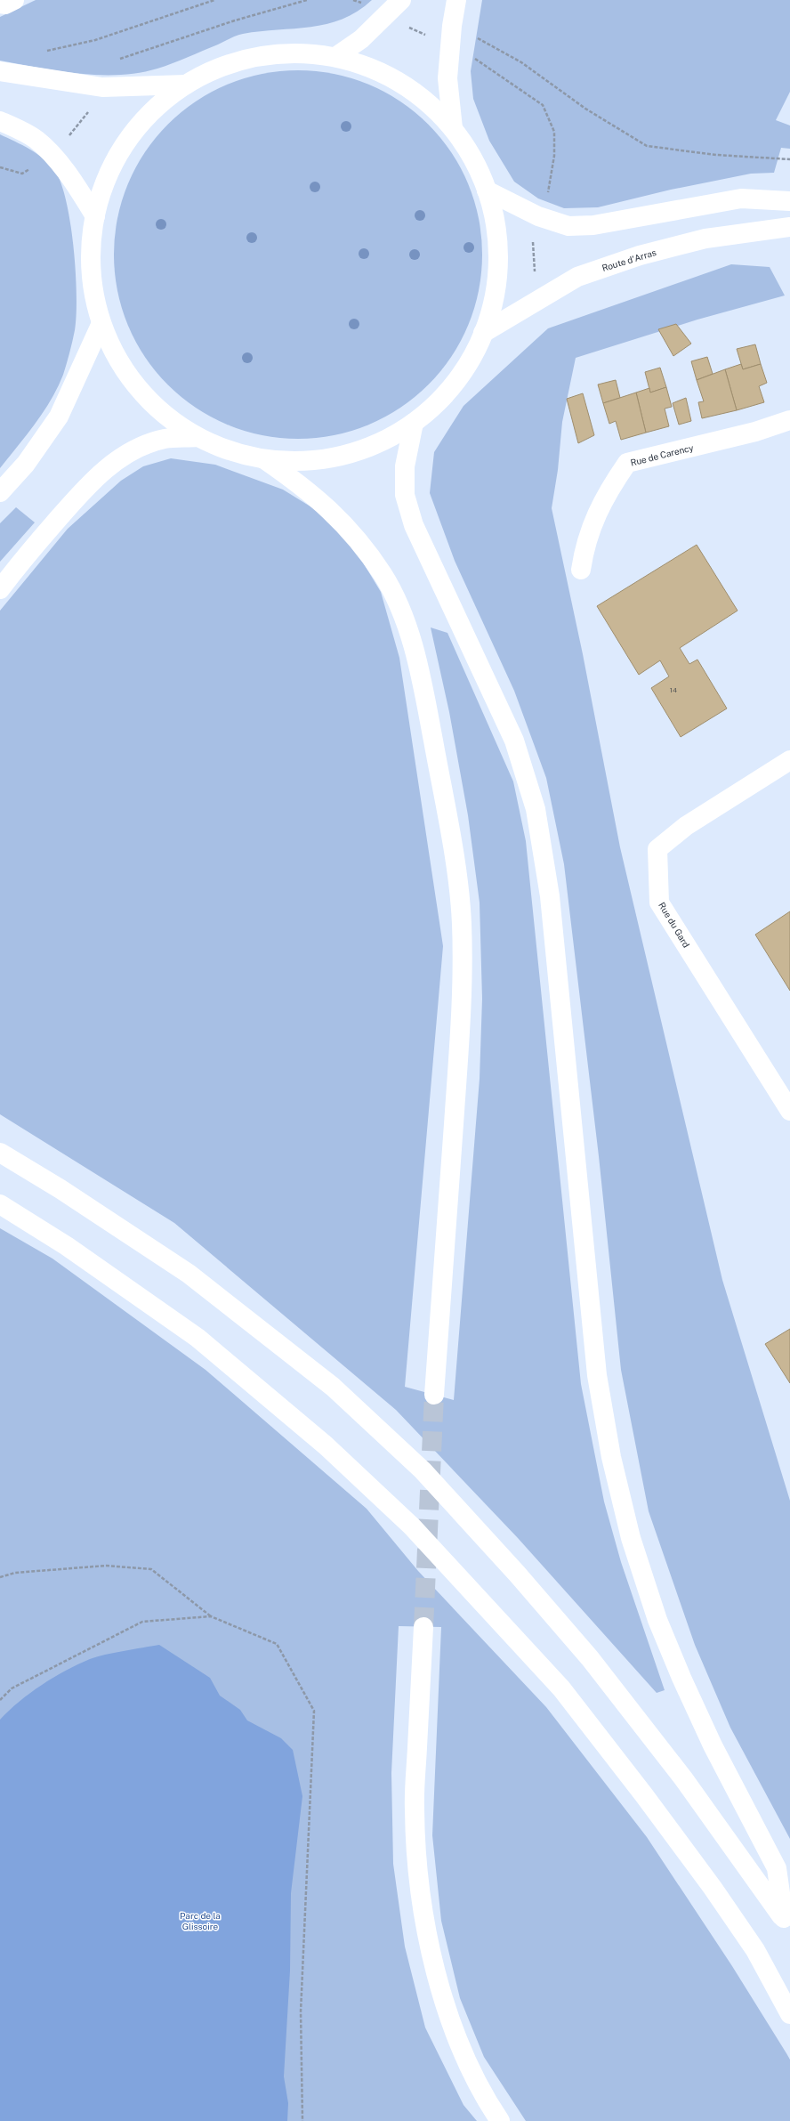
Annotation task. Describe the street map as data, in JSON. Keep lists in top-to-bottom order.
{
  "streets": {
    "main road": ["Route d'Arras", "Rue de Carency", "Rue du Gard"]
  },
  "parks": ["Parc de la Glissoire"],
  "house_numbers": ["14"]
}
